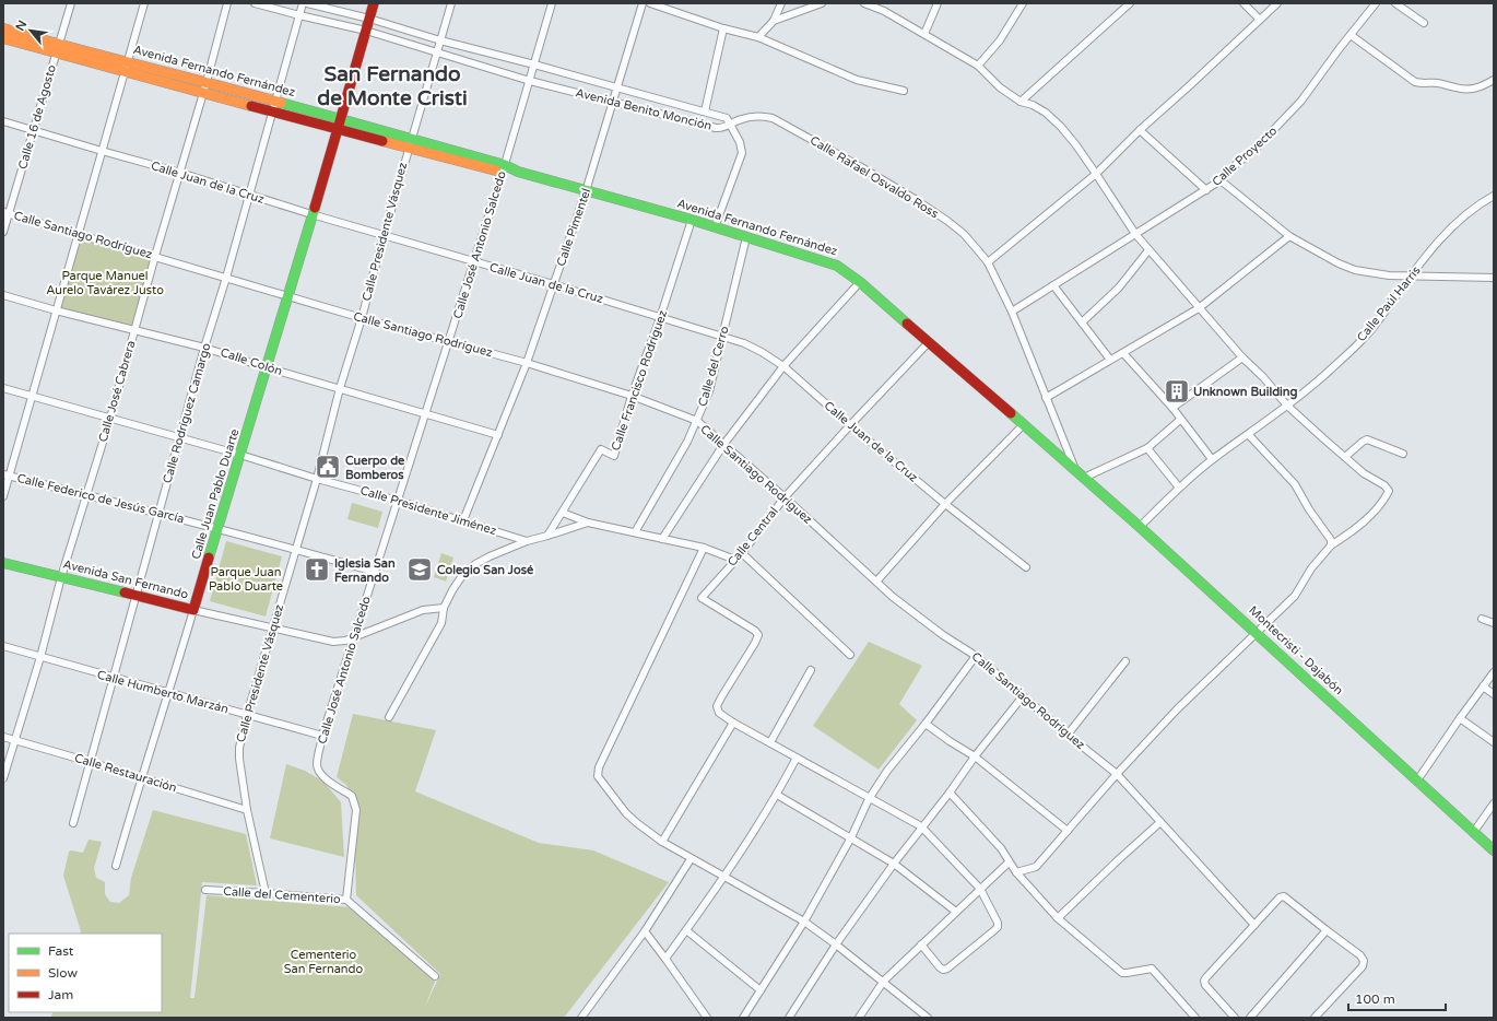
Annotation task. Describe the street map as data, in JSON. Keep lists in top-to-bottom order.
{
  "streets": {
    "main road": [
      "Avenida Fernando Fernández",
      "Calle Juan Pablo Duarte",
      "Avenida San Fernando",
      "Montecristi - Dajabón"
    ],
    "street": [
      "Avenida Benito Monción",
      "Calle 16 de Agosto",
      "Calle Proyecto",
      "Calle Rafael Osvaldo Ross",
      "Calle Juan de la Cruz",
      "Calle Pimentel",
      "Calle Presidente Vásquez",
      "Calle Santiago Rodríguez",
      "Calle José Antonio Salcedo",
      "Calle Paúl Harris",
      "Calle Colón",
      "Calle del Cerro",
      "Calle Francisco Rodríguez",
      "Calle José Cabrera",
      "Calle Rodríguez Camargo",
      "Calle Federico de Jesús García",
      "Calle Presidente Jiménez",
      "Calle Central",
      "Calle Humberto Marzán",
      "Calle Restauración",
      "Calle del Cementerio"
    ]
  },
  "crossings": [
    ["Avenida Fernando Fernández", "Calle 16 de Agosto"],
    ["Avenida Fernando Fernández", "Calle Rafael Osvaldo Ross"],
    ["Avenida Fernando Fernández", "Calle Pimentel"],
    ["Avenida Fernando Fernández", "Calle Presidente Vásquez"],
    ["Avenida Fernando Fernández", "Calle José Antonio Salcedo"],
    ["Avenida Fernando Fernández", "Calle del Cerro"],
    ["Avenida Fernando Fernández", "Calle Francisco Rodríguez"],
    ["Avenida Fernando Fernández", "Calle José Cabrera"],
    ["Avenida Fernando Fernández", "Calle Rodríguez Camargo"],
    ["Avenida Fernando Fernández", "Calle Juan Pablo Duarte"],
    ["Avenida Fernando Fernández", "Calle Central"],
    ["Avenida Fernando Fernández", "Montecristi - Dajabón"],
    ["Avenida Benito Monción", "Calle Rafael Osvaldo Ross"],
    ["Avenida Benito Monción", "Calle Pimentel"],
    ["Avenida Benito Monción", "Calle Presidente Vásquez"],
    ["Avenida Benito Monción", "Calle José Antonio Salcedo"],
    ["Avenida Benito Monción", "Calle Rodríguez Camargo"],
    ["Avenida Benito Monción", "Calle Juan Pablo Duarte"],
    ["Calle 16 de Agosto", "Calle Juan de la Cruz"],
    ["Calle 16 de Agosto", "Calle Santiago Rodríguez"],
    ["Calle Proyecto", "Calle Rafael Osvaldo Ross"],
    ["Calle Rafael Osvaldo Ross", "Montecristi - Dajabón"],
    ["Calle Juan de la Cruz", "Calle Pimentel"],
    ["Calle Juan de la Cruz", "Calle Presidente Vásquez"],
    ["Calle Juan de la Cruz", "Calle José Antonio Salcedo"],
    ["Calle Juan de la Cruz", "Calle del Cerro"],
    ["Calle Juan de la Cruz", "Calle Francisco Rodríguez"],
    ["Calle Juan de la Cruz", "Calle José Cabrera"],
    ["Calle Juan de la Cruz", "Calle Rodríguez Camargo"],
    ["Calle Juan de la Cruz", "Calle Juan Pablo Duarte"],
    ["Calle Juan de la Cruz", "Calle Central"],
    ["Calle Pimentel", "Calle Santiago Rodríguez"],
    ["Calle Pimentel", "Calle Colón"],
    ["Calle Pimentel", "Calle Presidente Jiménez"],
    ["Calle Presidente Vásquez", "Calle Santiago Rodríguez"],
    ["Calle Presidente Vásquez", "Calle Colón"],
    ["Calle Presidente Vásquez", "Calle Federico de Jesús García"],
    ["Calle Presidente Vásquez", "Calle Presidente Jiménez"],
    ["Calle Presidente Vásquez", "Avenida San Fernando"],
    ["Calle Presidente Vásquez", "Calle Humberto Marzán"],
    ["Calle Presidente Vásquez", "Calle Restauración"],
    ["Calle Presidente Vásquez", "Calle del Cementerio"],
    ["Calle Santiago Rodríguez", "Calle José Antonio Salcedo"],
    ["Calle Santiago Rodríguez", "Calle del Cerro"],
    ["Calle Santiago Rodríguez", "Calle Francisco Rodríguez"],
    ["Calle Santiago Rodríguez", "Calle José Cabrera"],
    ["Calle Santiago Rodríguez", "Calle Rodríguez Camargo"],
    ["Calle Santiago Rodríguez", "Calle Juan Pablo Duarte"],
    ["Calle Santiago Rodríguez", "Calle Central"],
    ["Calle José Antonio Salcedo", "Calle Colón"],
    ["Calle José Antonio Salcedo", "Calle Federico de Jesús García"],
    ["Calle José Antonio Salcedo", "Calle Presidente Jiménez"],
    ["Calle José Antonio Salcedo", "Avenida San Fernando"],
    ["Calle José Antonio Salcedo", "Calle Humberto Marzán"],
    ["Calle José Antonio Salcedo", "Calle del Cementerio"],
    ["Calle Paúl Harris", "Montecristi - Dajabón"],
    ["Calle Colón", "Calle José Cabrera"],
    ["Calle Colón", "Calle Rodríguez Camargo"],
    ["Calle Colón", "Calle Juan Pablo Duarte"],
    ["Calle José Cabrera", "Calle Federico de Jesús García"],
    ["Calle José Cabrera", "Calle Presidente Jiménez"],
    ["Calle José Cabrera", "Avenida San Fernando"],
    ["Calle José Cabrera", "Calle Humberto Marzán"],
    ["Calle José Cabrera", "Calle Restauración"],
    ["Calle Rodríguez Camargo", "Calle Federico de Jesús García"],
    ["Calle Rodríguez Camargo", "Calle Presidente Jiménez"],
    ["Calle Rodríguez Camargo", "Avenida San Fernando"],
    ["Calle Rodríguez Camargo", "Calle Humberto Marzán"],
    ["Calle Rodríguez Camargo", "Calle Restauración"],
    ["Calle Juan Pablo Duarte", "Calle Federico de Jesús García"],
    ["Calle Juan Pablo Duarte", "Calle Presidente Jiménez"],
    ["Calle Juan Pablo Duarte", "Avenida San Fernando"],
    ["Calle Juan Pablo Duarte", "Calle Humberto Marzán"],
    ["Calle Juan Pablo Duarte", "Calle Restauración"]
  ],
  "districts": ["San Fernando de Monte Cristi"],
  "parks": ["Parque Manuel Aurelo Tavárez Justo", "Parque Juan Pablo Duarte", "Cementerio San Fernando"],
  "places": {
    "building": ["Unknown Building"],
    "public building": ["Cuerpo de Bomberos"],
    "church": ["Iglesia San Fernando"],
    "school or university": ["Colegio San José"]
  },
  "legend": ["Fast", "Slow", "Jam"],
  "scale_bar": "100 m",
  "north": "top left"
}
